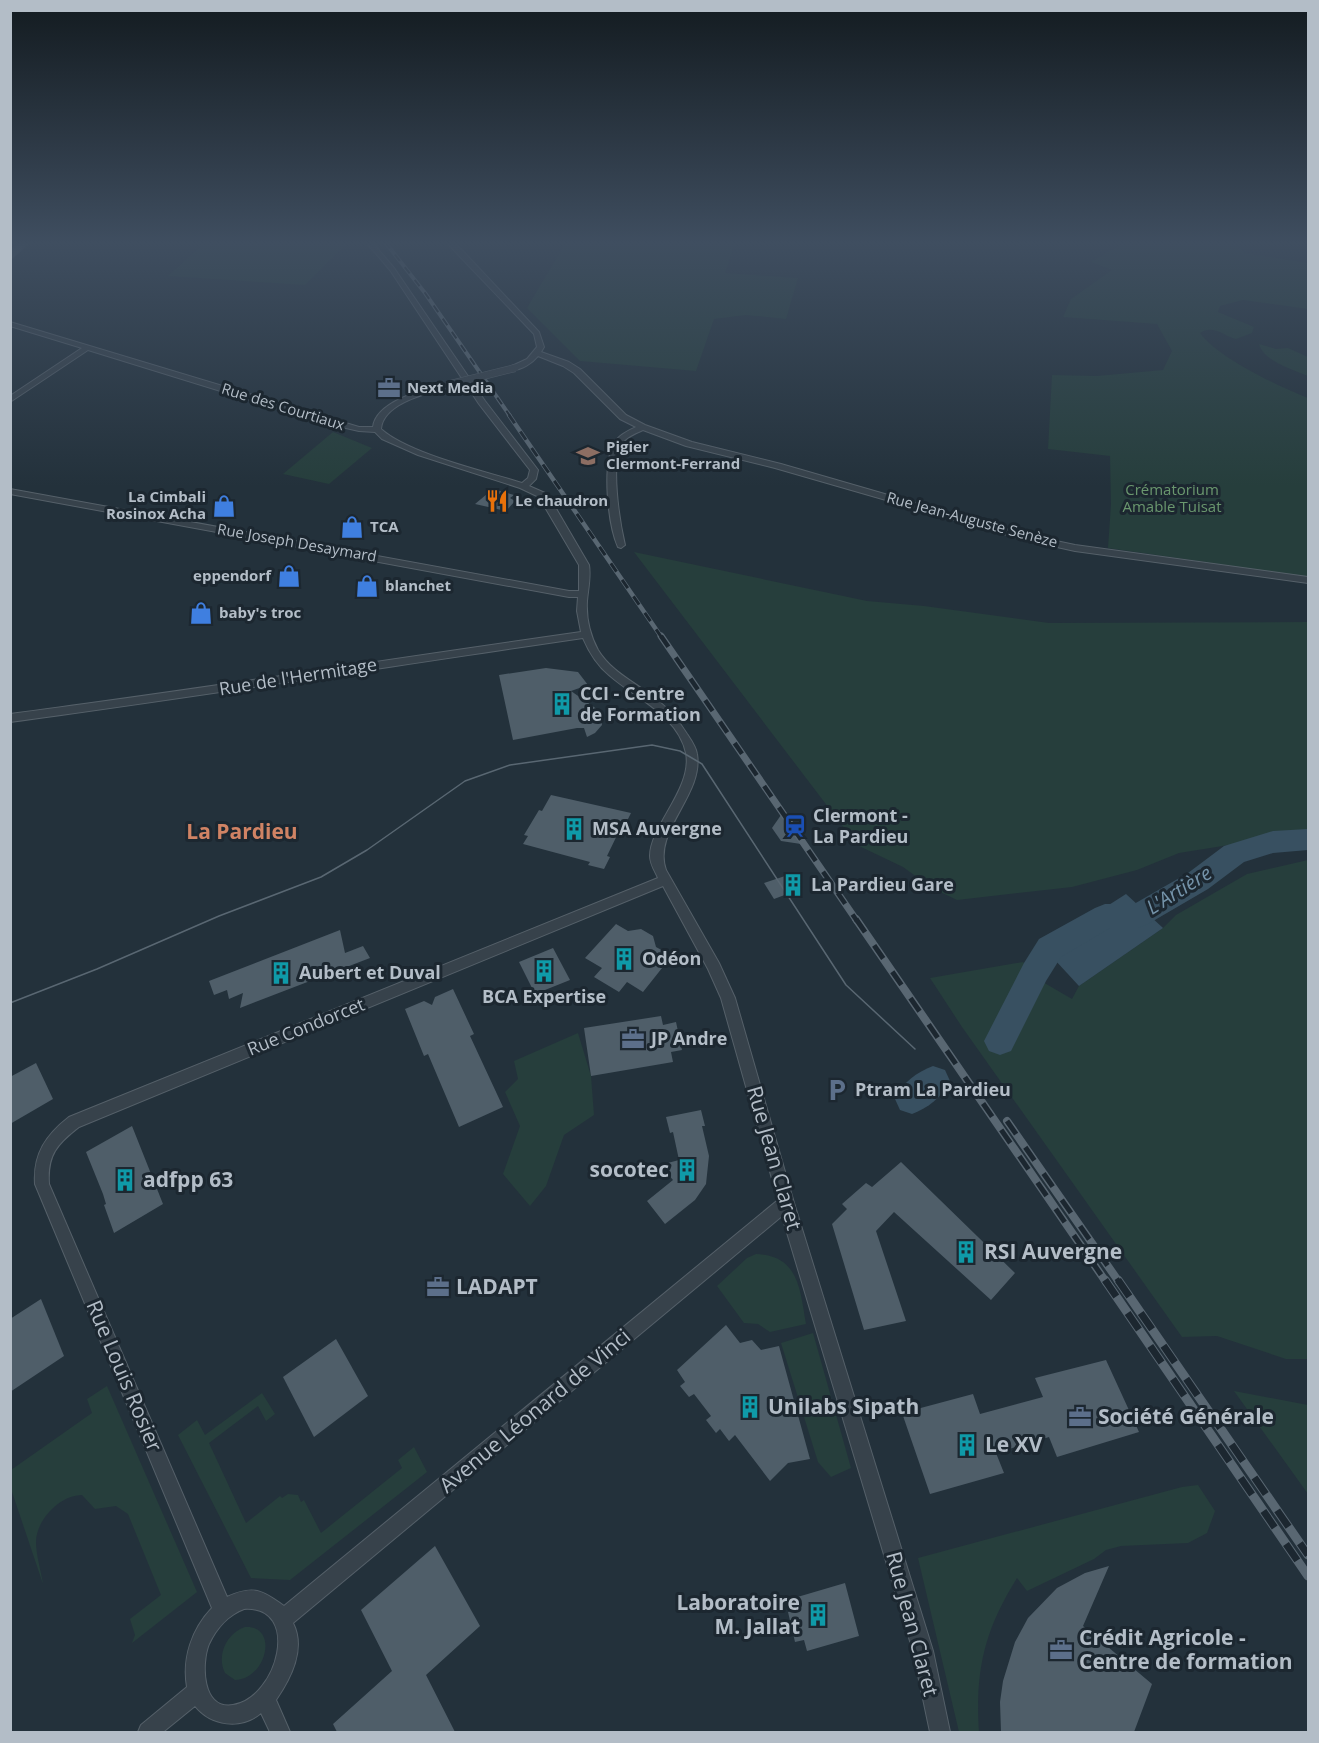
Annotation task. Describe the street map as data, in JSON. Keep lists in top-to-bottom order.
{
  "streets": {
    "street": [
      "Rue des Courtiaux",
      "Rue Jean-Auguste Senèze",
      "Rue Joseph Desaymard",
      "Rue de l'Hermitage",
      "Rue Condorcet",
      "Rue Jean Claret",
      "Rue Louis Rosier",
      "Avenue Léonard de Vinci"
    ]
  },
  "crossings": [
    ["Rue des Courtiaux", "Rue Joseph Desaymard"],
    ["Rue des Courtiaux", "Rue de l'Hermitage"],
    ["Rue des Courtiaux", "Rue Jean Claret"],
    ["Rue de l'Hermitage", "Rue Jean Claret"],
    ["Rue Condorcet", "Rue Jean Claret"],
    ["Rue Condorcet", "Rue Louis Rosier"],
    ["Rue Jean Claret", "Avenue Léonard de Vinci"],
    ["Rue Louis Rosier", "Avenue Léonard de Vinci"]
  ],
  "districts": ["La Pardieu"],
  "water": ["L'Artière"],
  "parks": ["Crématorium Amable Tuisat"],
  "places": {
    "office": [
      "Next Media",
      "JP Andre",
      "LADAPT",
      "Société Générale",
      "Crédit Agricole - Centre de formation"
    ],
    "school or university": ["Pigier Clermont-Ferrand"],
    "restaurant": ["Le chaudron"],
    "shop": [
      "La Cimbali Rosinox Acha",
      "TCA",
      "eppendorf",
      "blanchet",
      "baby's troc"
    ],
    "building": [
      "CCI - Centre de Formation",
      "MSA Auvergne",
      "La Pardieu Gare",
      "Odéon",
      "BCA Expertise",
      "Aubert et Duval",
      "socotec",
      "adfpp 63",
      "RSI Auvergne",
      "Unilabs Sipath",
      "Le XV",
      "Laboratoire M. Jallat"
    ],
    "station": ["Clermont - La Pardieu"],
    "parking": ["Ptram La Pardieu"]
  }
}
